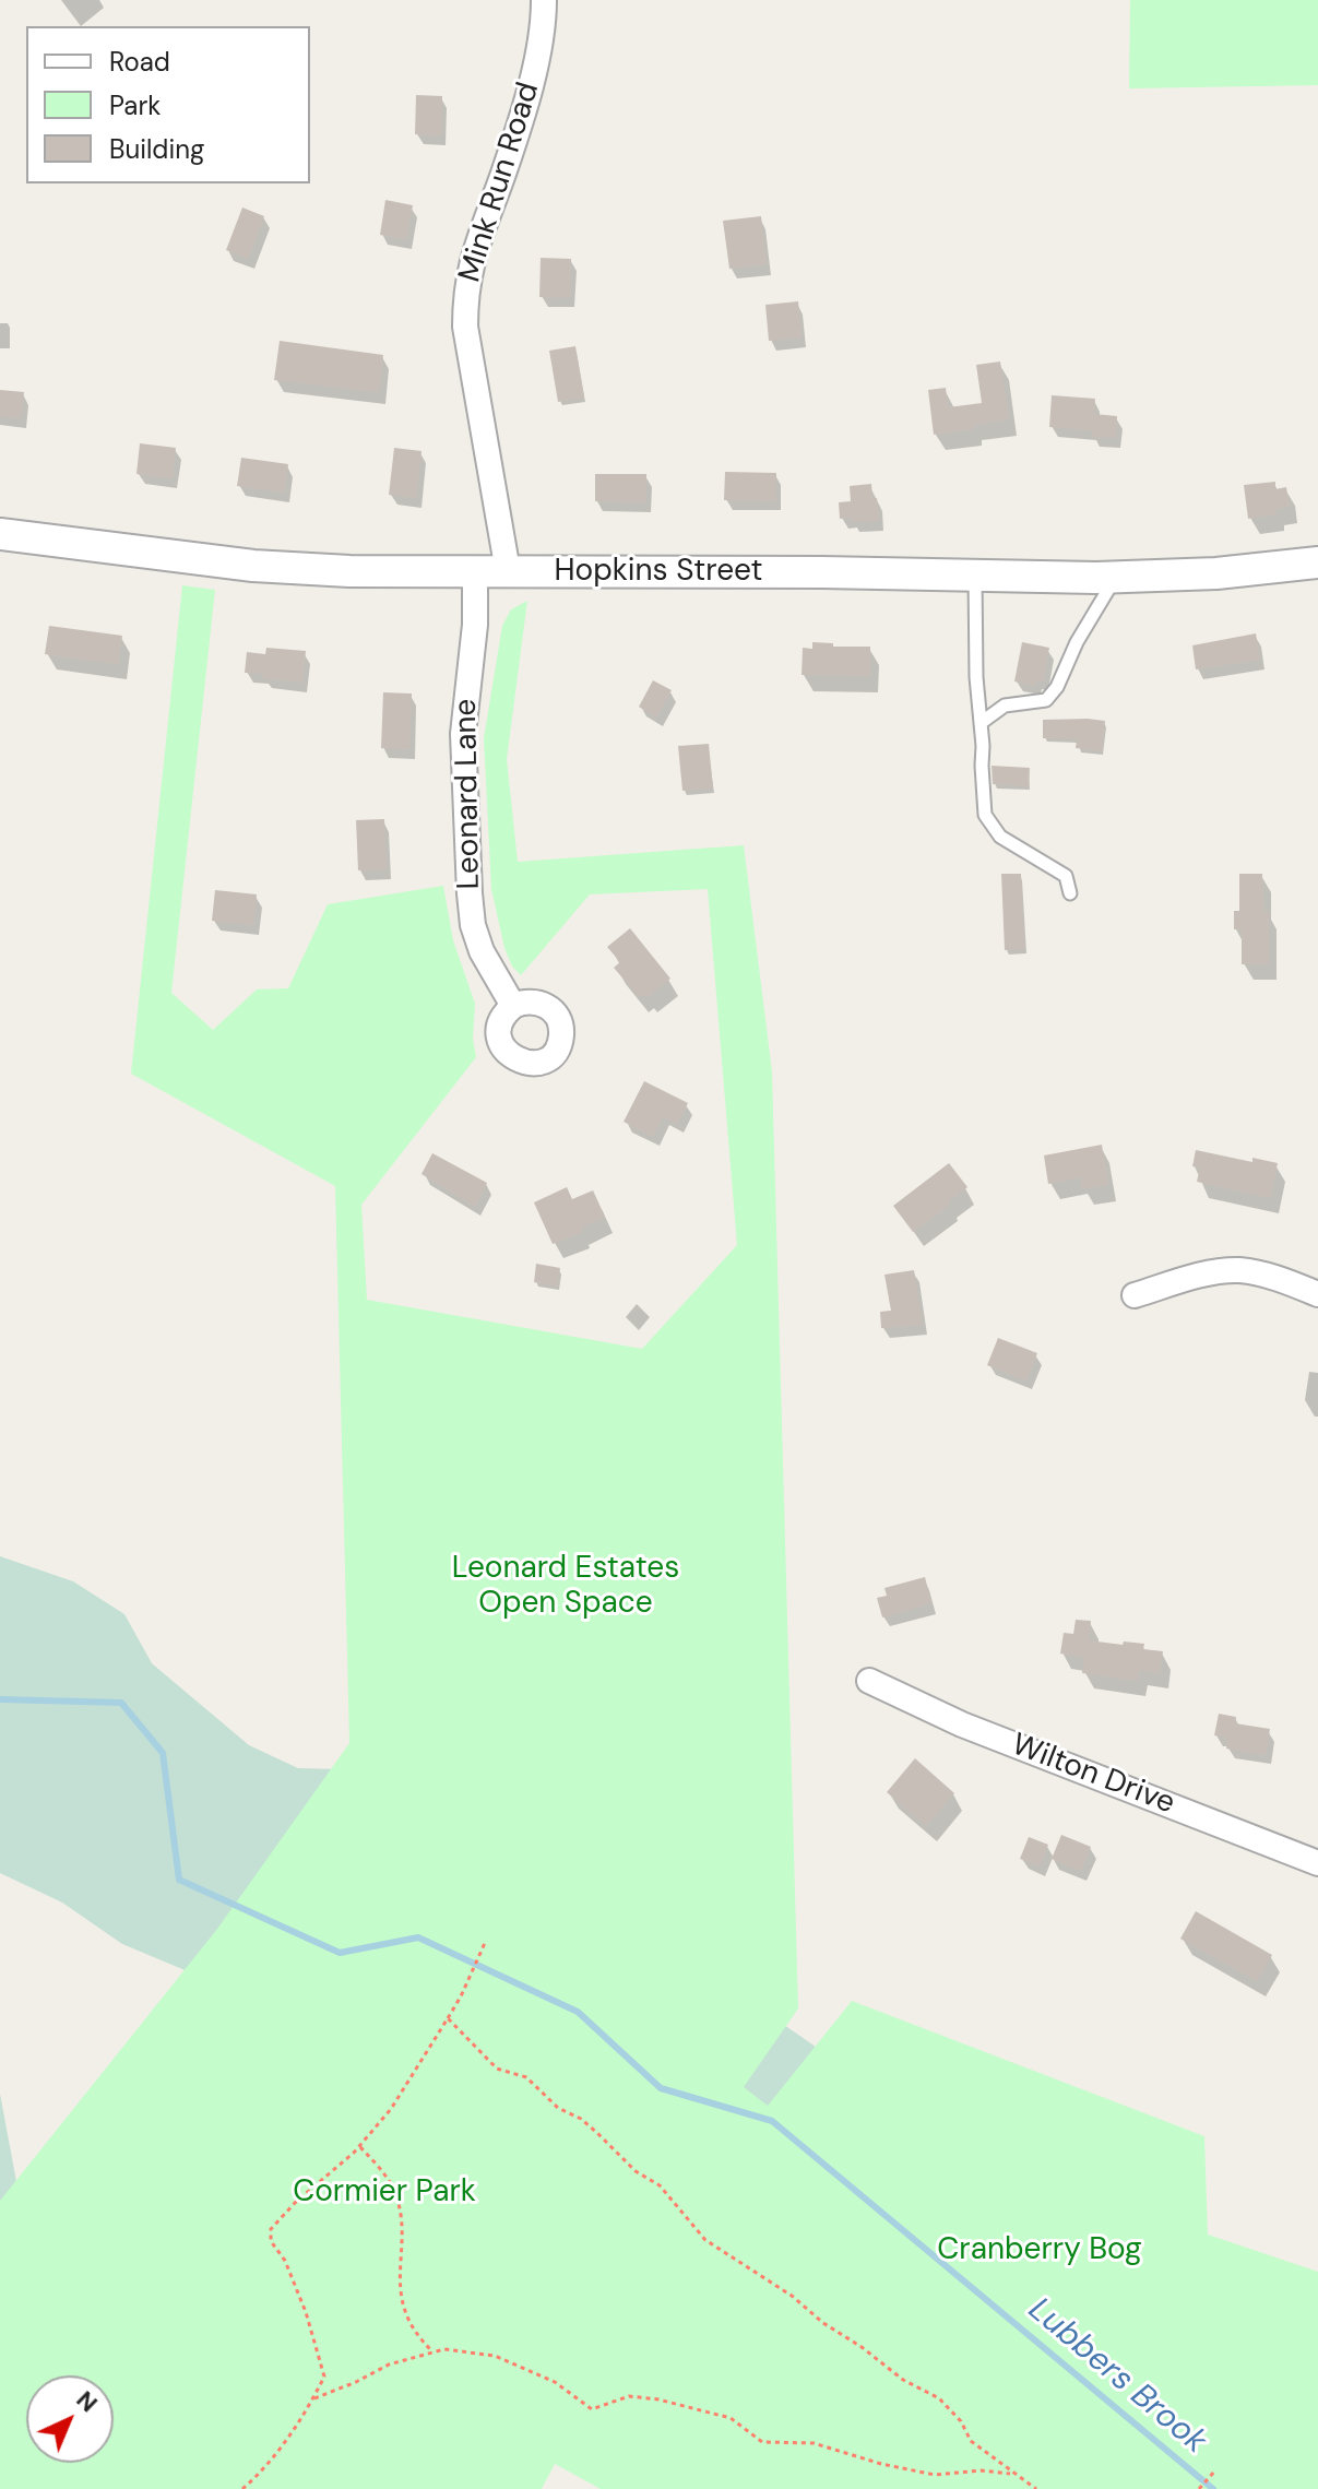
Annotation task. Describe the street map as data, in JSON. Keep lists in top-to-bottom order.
{
  "streets": {
    "street": [
      "Mink Run Road",
      "Hopkins Street",
      "Leonard Lane",
      "Wilton Drive"
    ]
  },
  "crossings": [
    ["Mink Run Road", "Hopkins Street"],
    ["Hopkins Street", "Leonard Lane"]
  ],
  "water": ["Lubbers Brook"],
  "parks": ["Leonard Estates Open Space", "Cormier Park", "Cranberry Bog"],
  "legend": ["Road", "Park", "Building"],
  "north": "top right"
}
